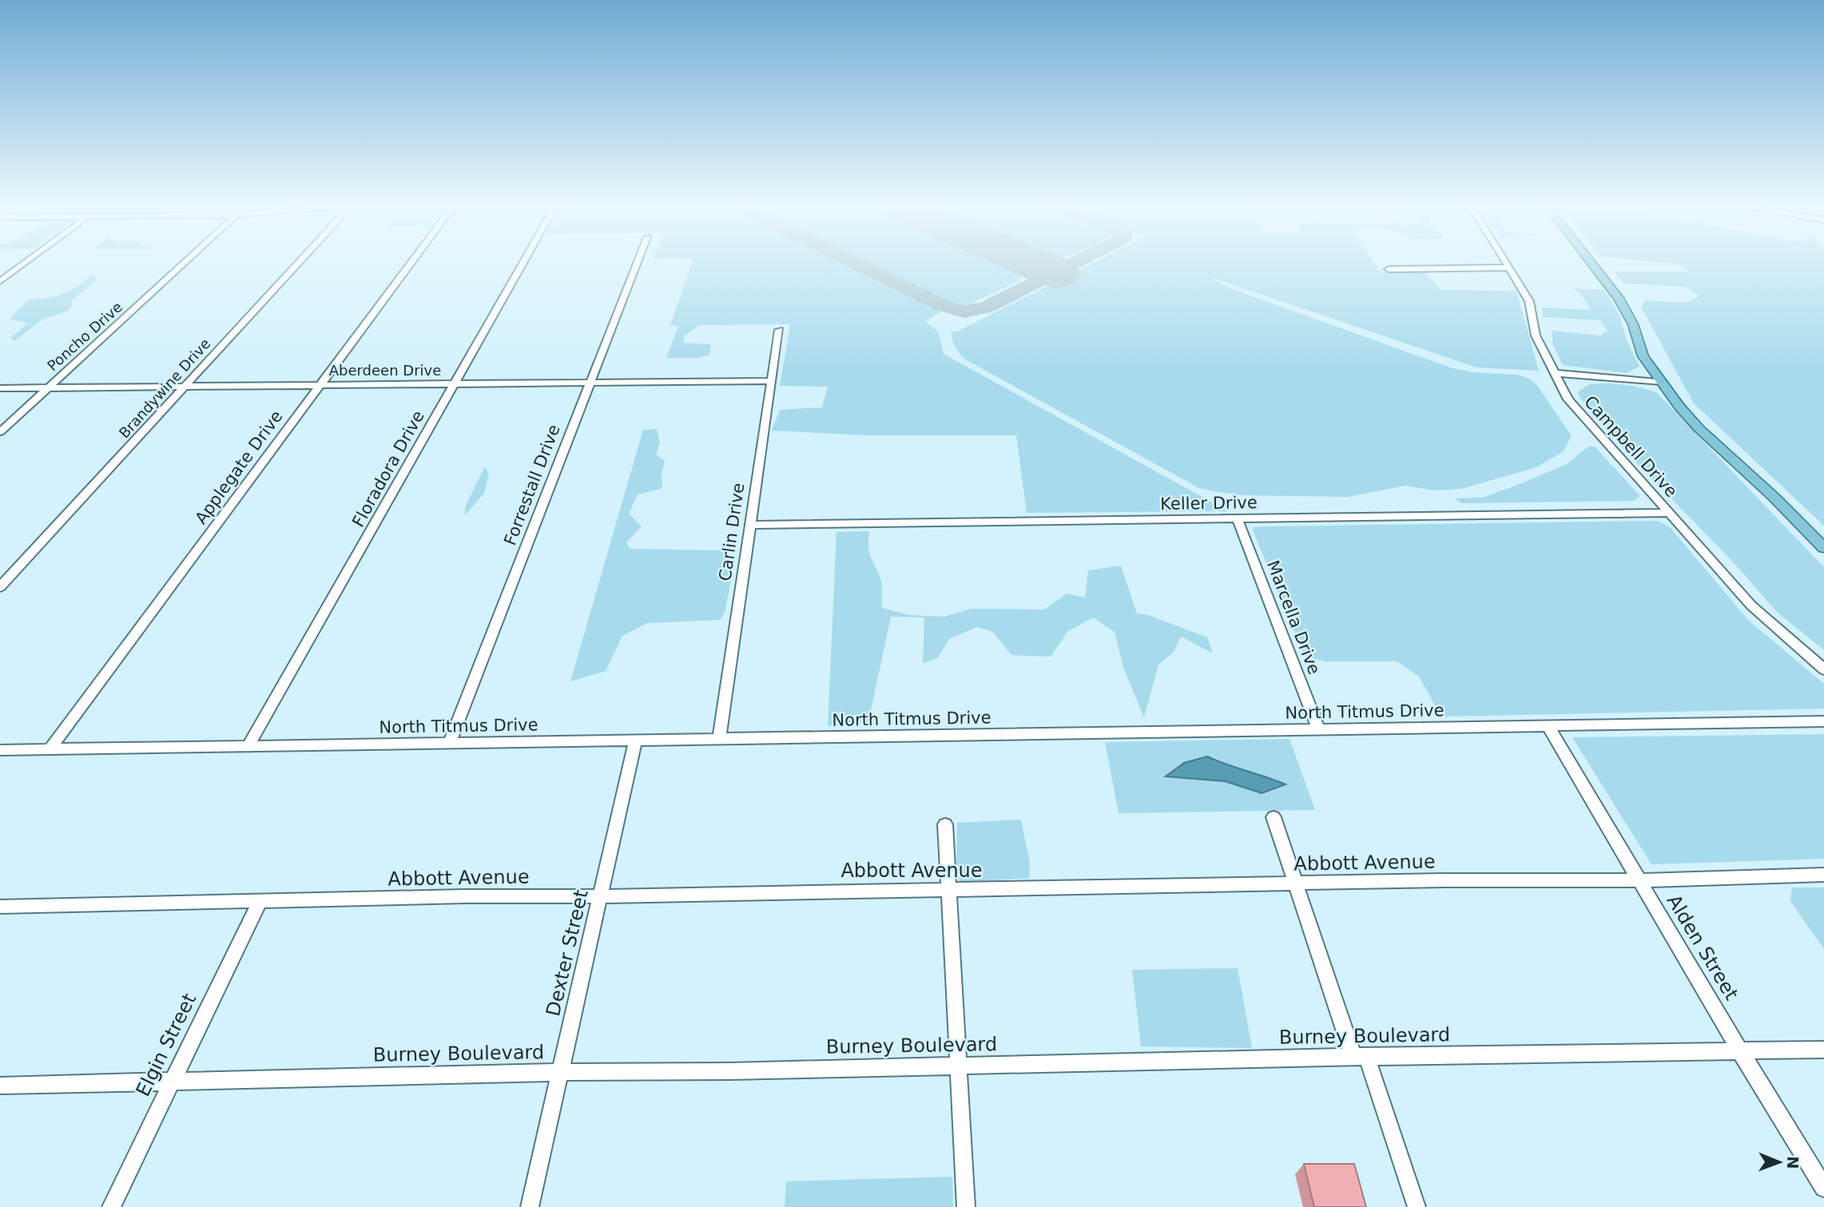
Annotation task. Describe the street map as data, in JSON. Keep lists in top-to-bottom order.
{
  "streets": {
    "street": [
      "Poncho Drive",
      "Aberdeen Drive",
      "Brandywine Drive",
      "Campbell Drive",
      "Applegate Drive",
      "Floradora Drive",
      "Forrestall Drive",
      "Keller Drive",
      "Carlin Drive",
      "Marcella Drive",
      "North Titmus Drive",
      "Abbott Avenue",
      "Alden Street",
      "Dexter Street",
      "Burney Boulevard",
      "Elgin Street"
    ]
  },
  "crossings": [
    ["Poncho Drive", "Aberdeen Drive"],
    ["Aberdeen Drive", "Brandywine Drive"],
    ["Aberdeen Drive", "Applegate Drive"],
    ["Aberdeen Drive", "Floradora Drive"],
    ["Aberdeen Drive", "Forrestall Drive"],
    ["Aberdeen Drive", "Carlin Drive"],
    ["Campbell Drive", "Keller Drive"],
    ["Applegate Drive", "North Titmus Drive"],
    ["Floradora Drive", "North Titmus Drive"],
    ["Forrestall Drive", "North Titmus Drive"],
    ["Keller Drive", "Carlin Drive"],
    ["Keller Drive", "Marcella Drive"],
    ["Carlin Drive", "North Titmus Drive"],
    ["Marcella Drive", "North Titmus Drive"],
    ["North Titmus Drive", "Alden Street"],
    ["North Titmus Drive", "Dexter Street"],
    ["Abbott Avenue", "Alden Street"],
    ["Abbott Avenue", "Dexter Street"],
    ["Abbott Avenue", "Elgin Street"],
    ["Alden Street", "Burney Boulevard"],
    ["Dexter Street", "Burney Boulevard"],
    ["Burney Boulevard", "Elgin Street"]
  ],
  "north": "right"
}
